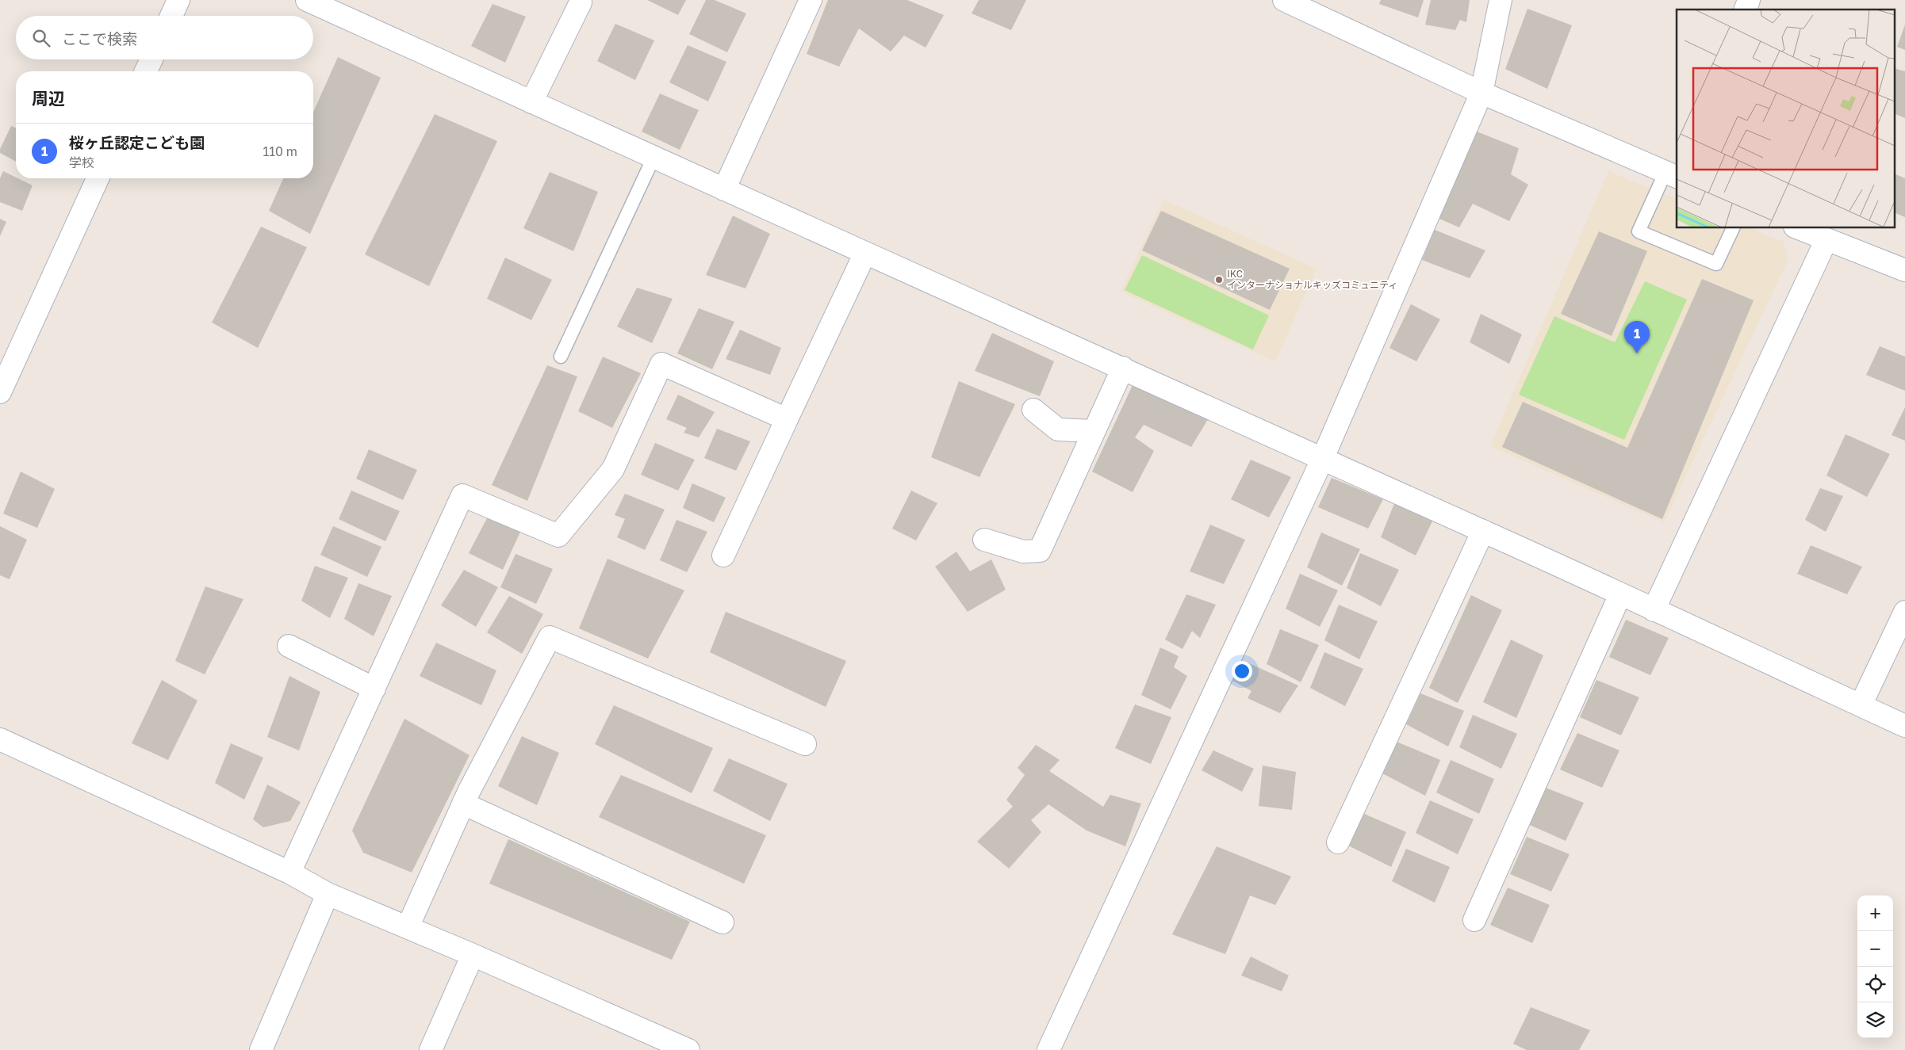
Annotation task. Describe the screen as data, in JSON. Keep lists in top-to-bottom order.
{
  "places": ["IKC インターナショナルキッズコミュニティ"],
  "page": {
    "search": "ここで検索",
    "heading": "周辺",
    "list": [
      {
        "mark": "1",
        "name": "桜ヶ丘認定こども園",
        "note": "学校",
        "value": "110 m"
      }
    ],
    "pins": "1",
    "map_buttons": ["+", "−"]
  }
}
